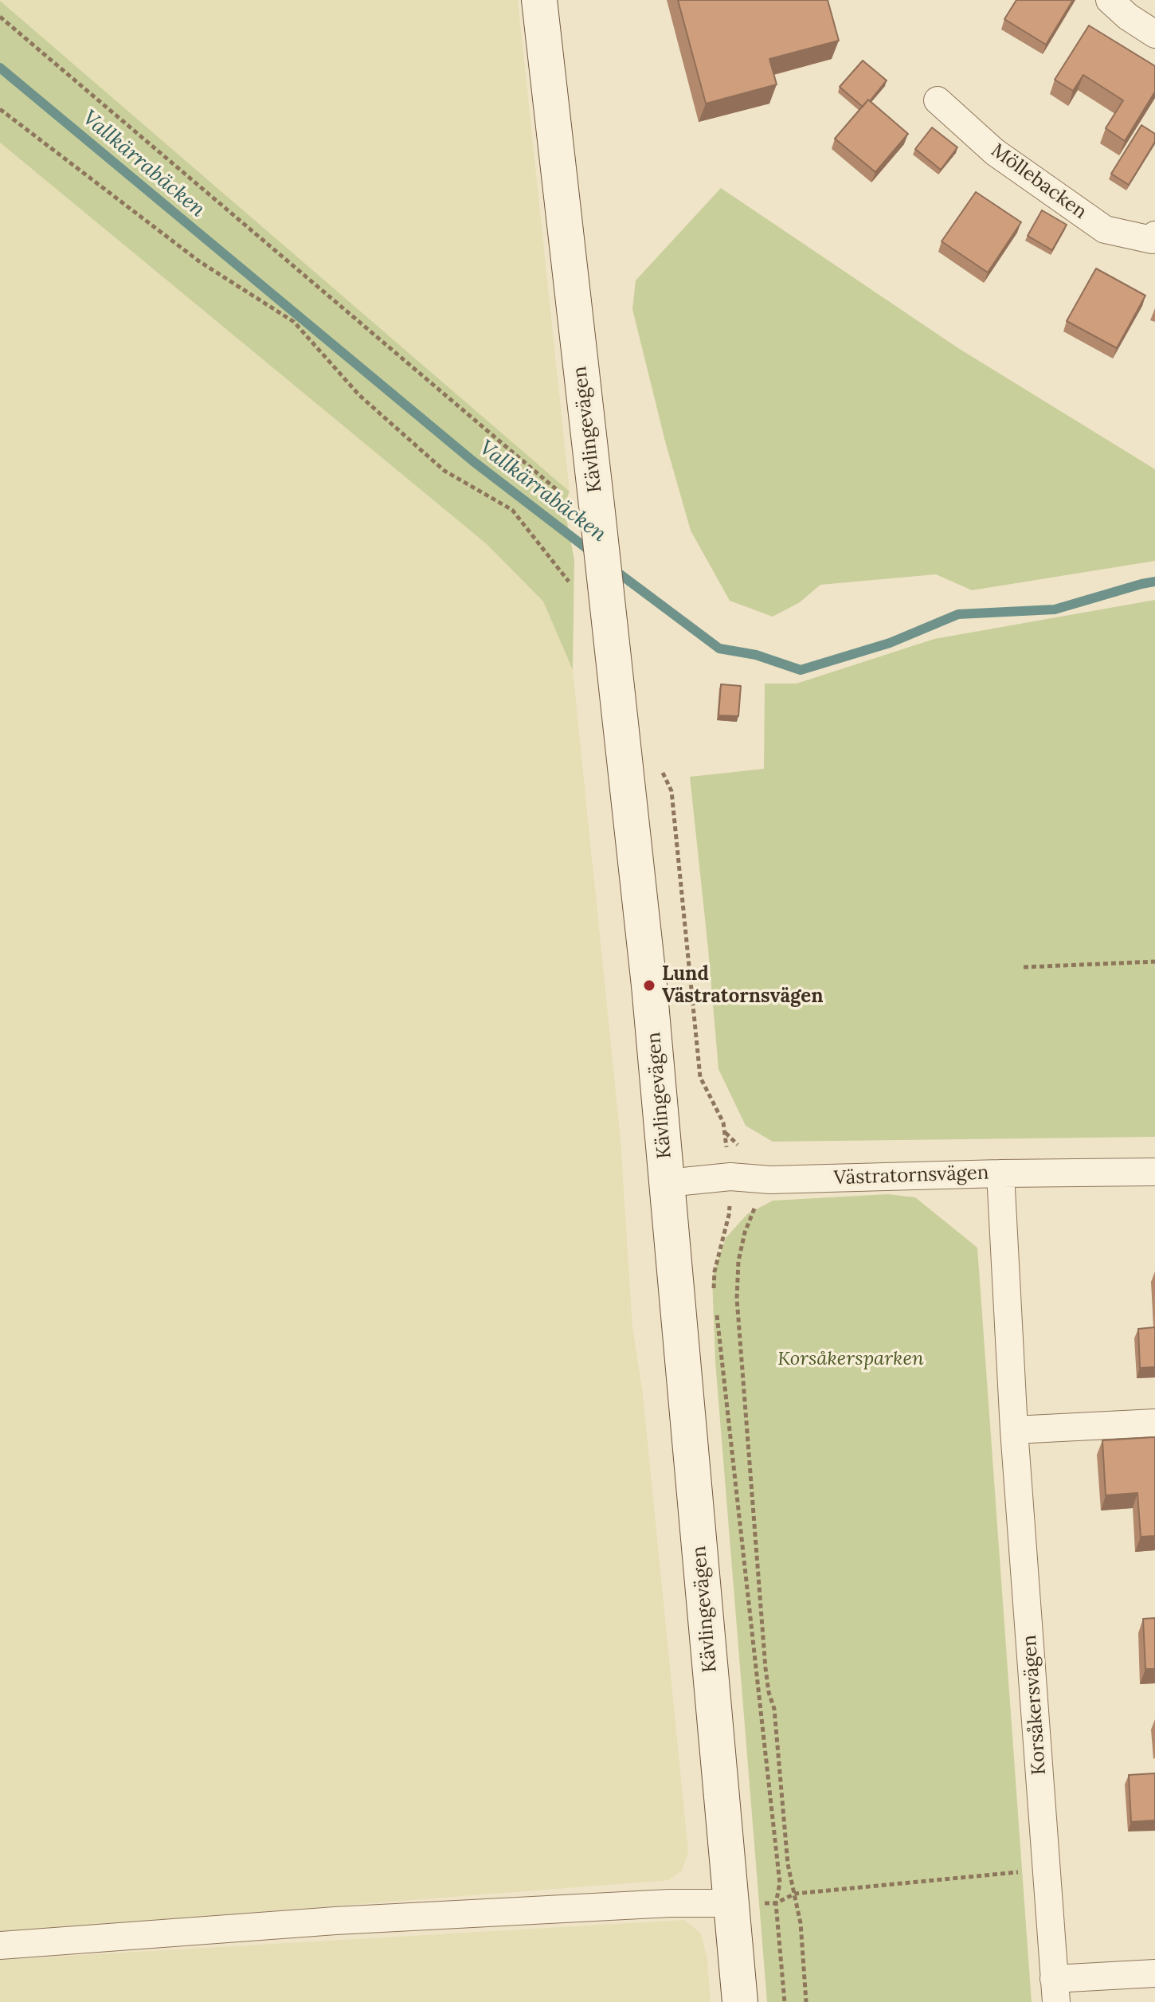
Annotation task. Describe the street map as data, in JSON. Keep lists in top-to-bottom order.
{
  "streets": {
    "main road": ["Kävlingevägen"],
    "street": ["Möllebacken", "Västratornsvägen", "Korsåkersvägen"]
  },
  "crossings": [
    ["Kävlingevägen", "Västratornsvägen"],
    ["Västratornsvägen", "Korsåkersvägen"]
  ],
  "water": ["Vallkärrabäcken"],
  "parks": ["Korsåkersparken"],
  "places": ["Lund Västratornsvägen"]
}
